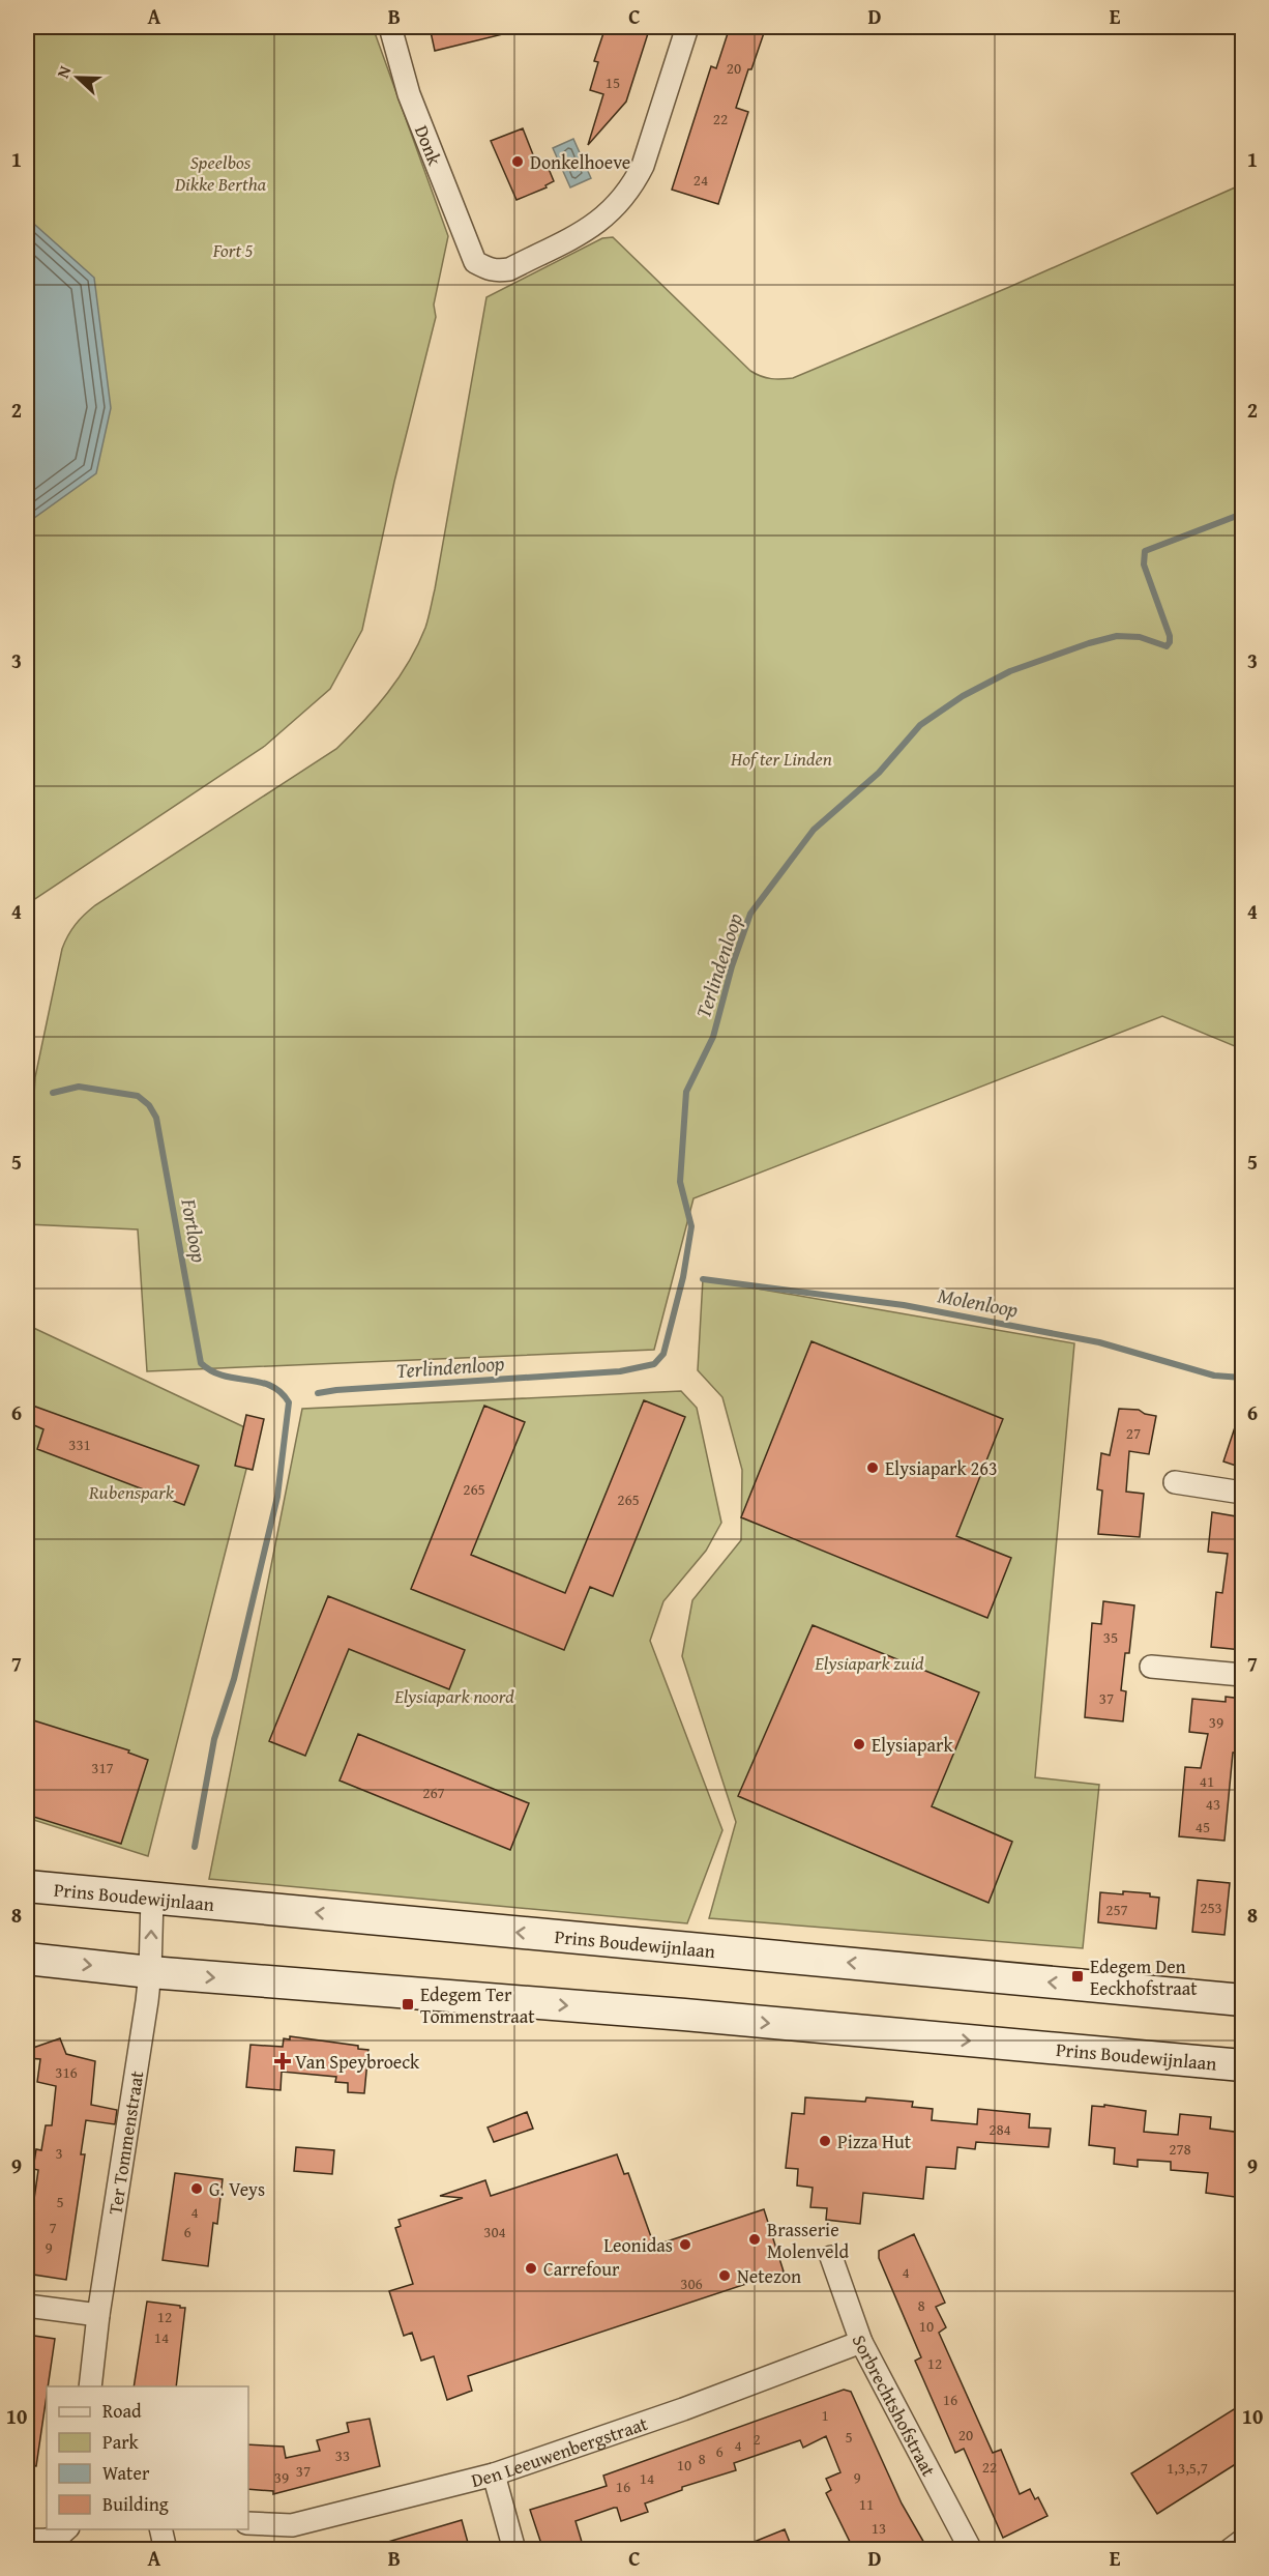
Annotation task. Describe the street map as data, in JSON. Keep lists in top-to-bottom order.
{
  "streets": {
    "main road": ["Prins Boudewijnlaan"],
    "street": [
      "Donk",
      "Ter Tommenstraat",
      "Sorbrechtshofstraat",
      "Den Leeuwenbergstraat"
    ]
  },
  "crossings": [
    ["Prins Boudewijnlaan", "Ter Tommenstraat"],
    ["Sorbrechtshofstraat", "Den Leeuwenbergstraat"]
  ],
  "water": ["Terlindenloop", "Fortloop", "Molenloop"],
  "parks": [
    "Speelbos Dikke Bertha",
    "Fort 5",
    "Hof ter Linden",
    "Rubenspark",
    "Elysiapark zuid",
    "Elysiapark noord"
  ],
  "places": {
    "other": [
      "Donkelhoeve",
      "Elysiapark 263",
      "Elysiapark",
      "Pizza Hut",
      "G. Veys",
      "Brasserie Molenveld",
      "Leonidas",
      "Carrefour",
      "Netezon"
    ],
    "transit": ["Edegem Den Eeckhofstraat", "Edegem Ter Tommenstraat"],
    "health": ["Van Speybroeck"]
  },
  "house_numbers": [
    "20",
    "15",
    "22",
    "24",
    "27",
    "331",
    "265",
    "265",
    "35",
    "37",
    "39",
    "317",
    "41",
    "267",
    "43",
    "45",
    "253",
    "257",
    "316",
    "284",
    "278",
    "3",
    "5",
    "4",
    "7",
    "6",
    "304",
    "9",
    "4",
    "306",
    "8",
    "12",
    "10",
    "14",
    "12",
    "16",
    "1",
    "20",
    "5",
    "2",
    "4",
    "6",
    "33",
    "8",
    "10",
    "22",
    "1,3,5,7",
    "37",
    "39",
    "9",
    "14",
    "16",
    "11",
    "13"
  ],
  "legend": [
    "Road",
    "Park",
    "Water",
    "Building"
  ],
  "north": "left",
  "grid": {
    "columns": [
      "A",
      "B",
      "C",
      "D",
      "E"
    ],
    "rows": [
      "1",
      "2",
      "3",
      "4",
      "5",
      "6",
      "7",
      "8",
      "9",
      "10"
    ]
  }
}
